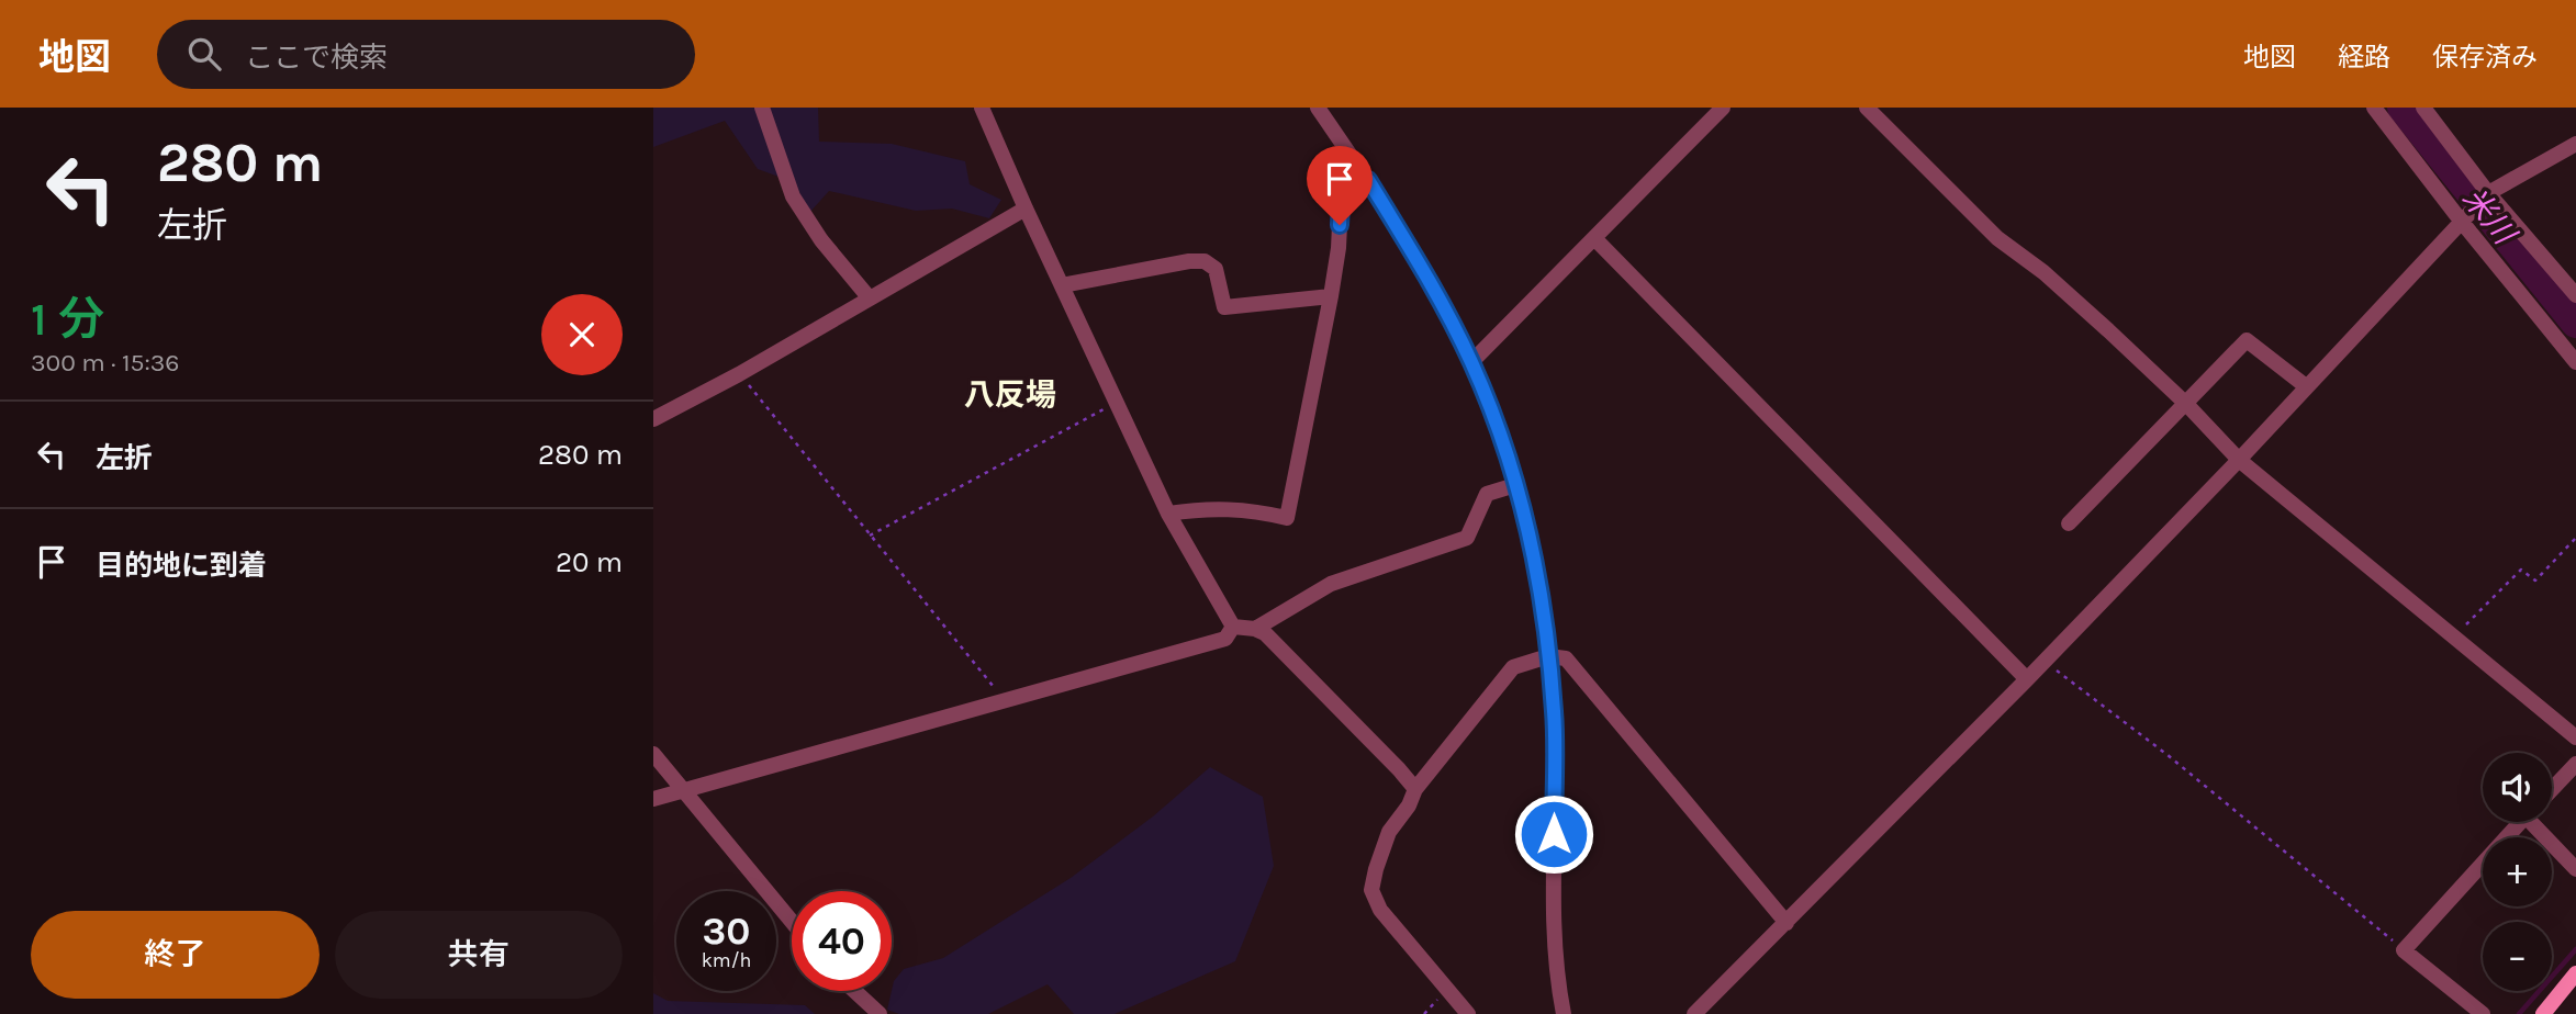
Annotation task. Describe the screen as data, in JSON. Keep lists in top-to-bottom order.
{
  "districts": ["八反場"],
  "water": ["米川"],
  "page": {
    "header": "地図",
    "search": "ここで検索",
    "nav": ["地図", "経路", "保存済み"],
    "turn": ["280 m", "左折"],
    "heading": ["1 分", "300 m · 15:36"],
    "list": [
      {
        "name": "左折",
        "value": "280 m"
      },
      {
        "name": "目的地に到着",
        "value": "20 m"
      }
    ],
    "map_buttons": ["+", "−"],
    "speed": "30 km/h",
    "limit": "40",
    "buttons": ["終了", "共有"]
  }
}
